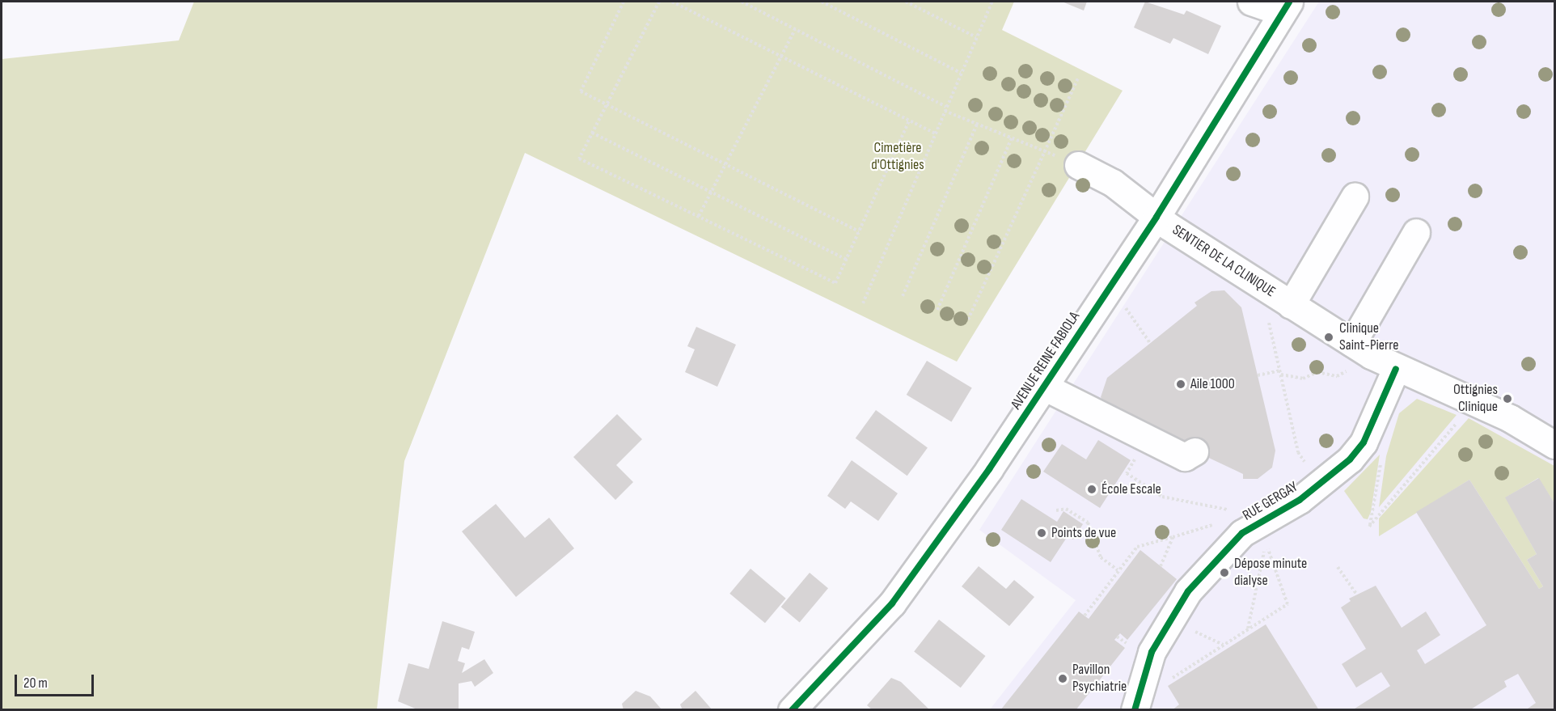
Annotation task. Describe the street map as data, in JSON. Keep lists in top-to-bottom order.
{
  "streets": {
    "street": ["SENTIER DE LA CLINIQUE", "AVENUE REINE FABIOLA", "RUE GERGAY"]
  },
  "crossings": [
    ["SENTIER DE LA CLINIQUE", "AVENUE REINE FABIOLA"],
    ["SENTIER DE LA CLINIQUE", "RUE GERGAY"]
  ],
  "parks": ["Cimetière d'Ottignies"],
  "places": [
    "Clinique Saint-Pierre",
    "Aile 1000",
    "Ottignies Clinique",
    "École Escale",
    "Points de vue",
    "Dépose minute dialyse",
    "Pavillon Psychiatrie"
  ],
  "scale_bar": "20 m"
}
